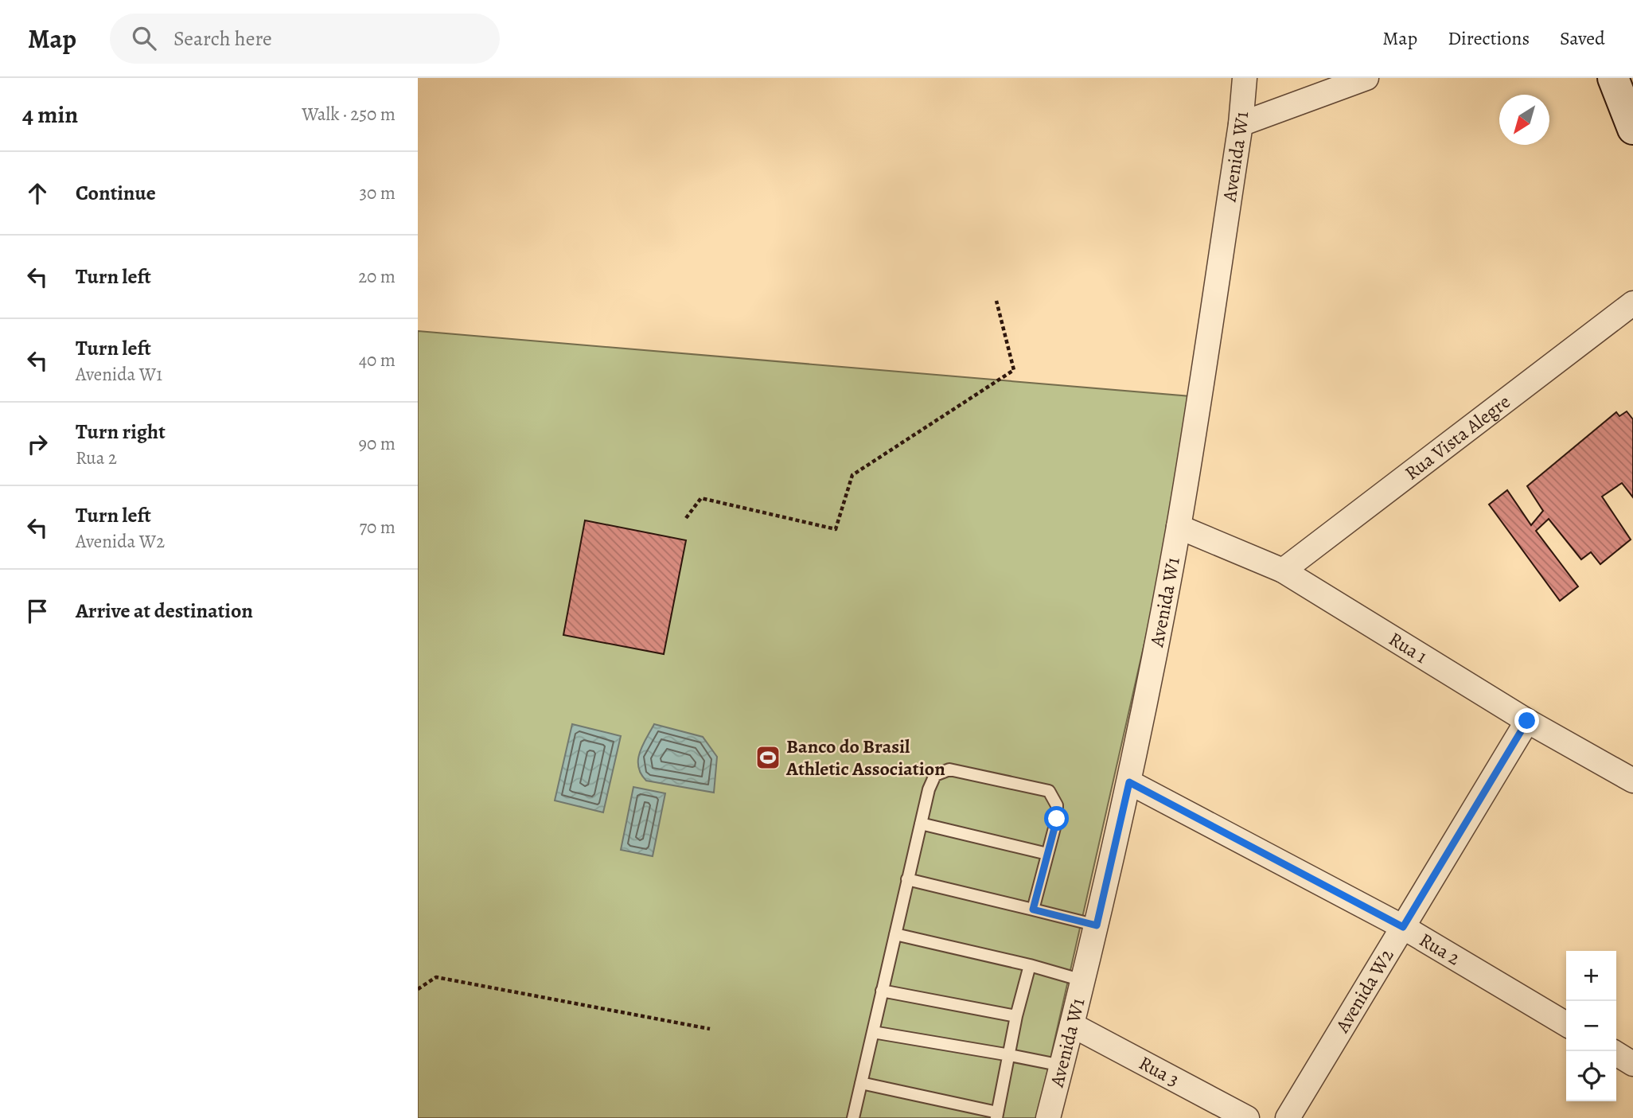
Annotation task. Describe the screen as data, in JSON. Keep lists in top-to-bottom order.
{
  "streets": {
    "street": [
      "Avenida W1",
      "Rua Vista Alegre",
      "Rua 1",
      "Rua 2",
      "Avenida W2",
      "Rua 3"
    ]
  },
  "crossings": [
    ["Avenida W1", "Rua 1"],
    ["Avenida W1", "Rua 2"],
    ["Avenida W1", "Rua 3"],
    ["Rua Vista Alegre", "Rua 1"],
    ["Rua 1", "Avenida W2"],
    ["Rua 2", "Avenida W2"]
  ],
  "places": {
    "sports": ["Banco do Brasil Athletic Association"]
  },
  "north": "bottom left",
  "page": {
    "header": "Map",
    "search": "Search here",
    "nav": ["Map", "Directions", "Saved"],
    "heading": ["4 min", "Walk · 250 m"],
    "list": [
      ["Continue", "30 m"],
      ["Turn left", "20 m"],
      ["Turn left", "Avenida W1", "40 m"],
      ["Turn right", "Rua 2", "90 m"],
      ["Turn left", "Avenida W2", "70 m"],
      "Arrive at destination"
    ],
    "map_buttons": ["+", "−"]
  }
}
